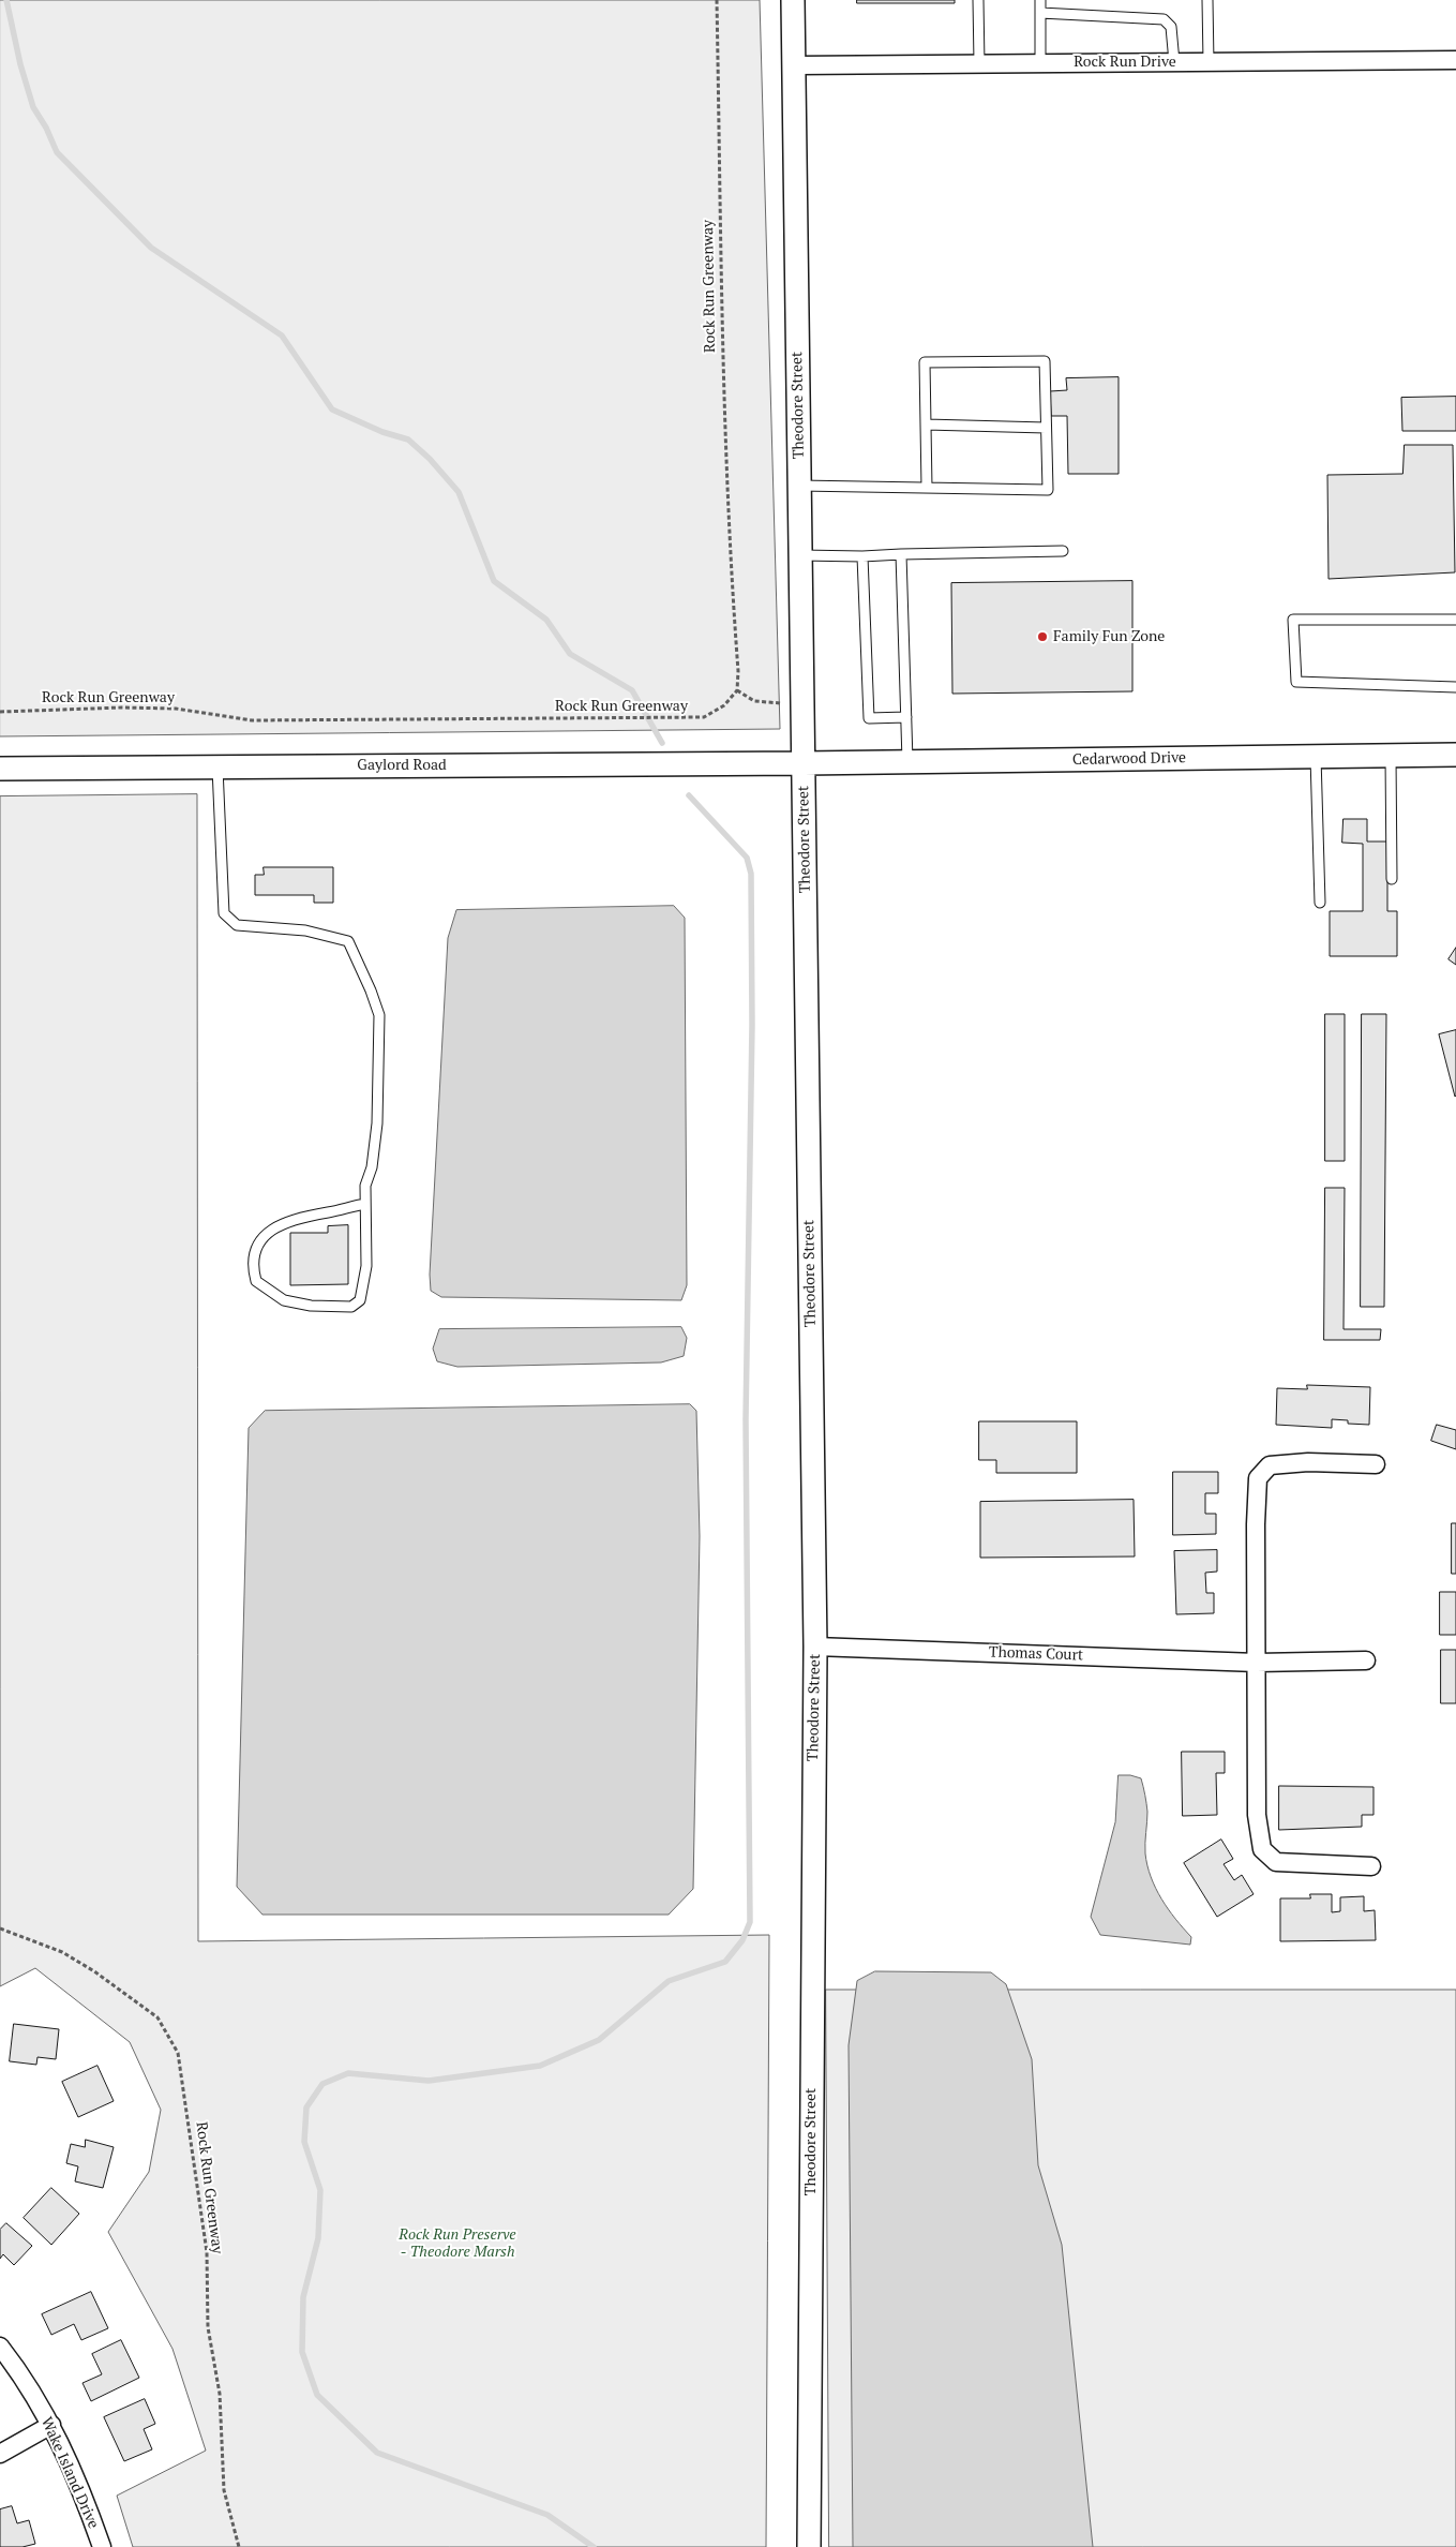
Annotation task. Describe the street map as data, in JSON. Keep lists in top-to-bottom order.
{
  "streets": {
    "street": [
      "Rock Run Drive",
      "Theodore Street",
      "Cedarwood Drive",
      "Gaylord Road",
      "Thomas Court",
      "Wake Island Drive"
    ],
    "path": ["Rock Run Greenway"]
  },
  "crossings": [
    ["Rock Run Drive", "Theodore Street"],
    ["Theodore Street", "Cedarwood Drive"],
    ["Theodore Street", "Gaylord Road"],
    ["Theodore Street", "Thomas Court"],
    ["Cedarwood Drive", "Gaylord Road"]
  ],
  "parks": ["Rock Run Preserve - Theodore Marsh"],
  "places": ["Family Fun Zone"]
}
